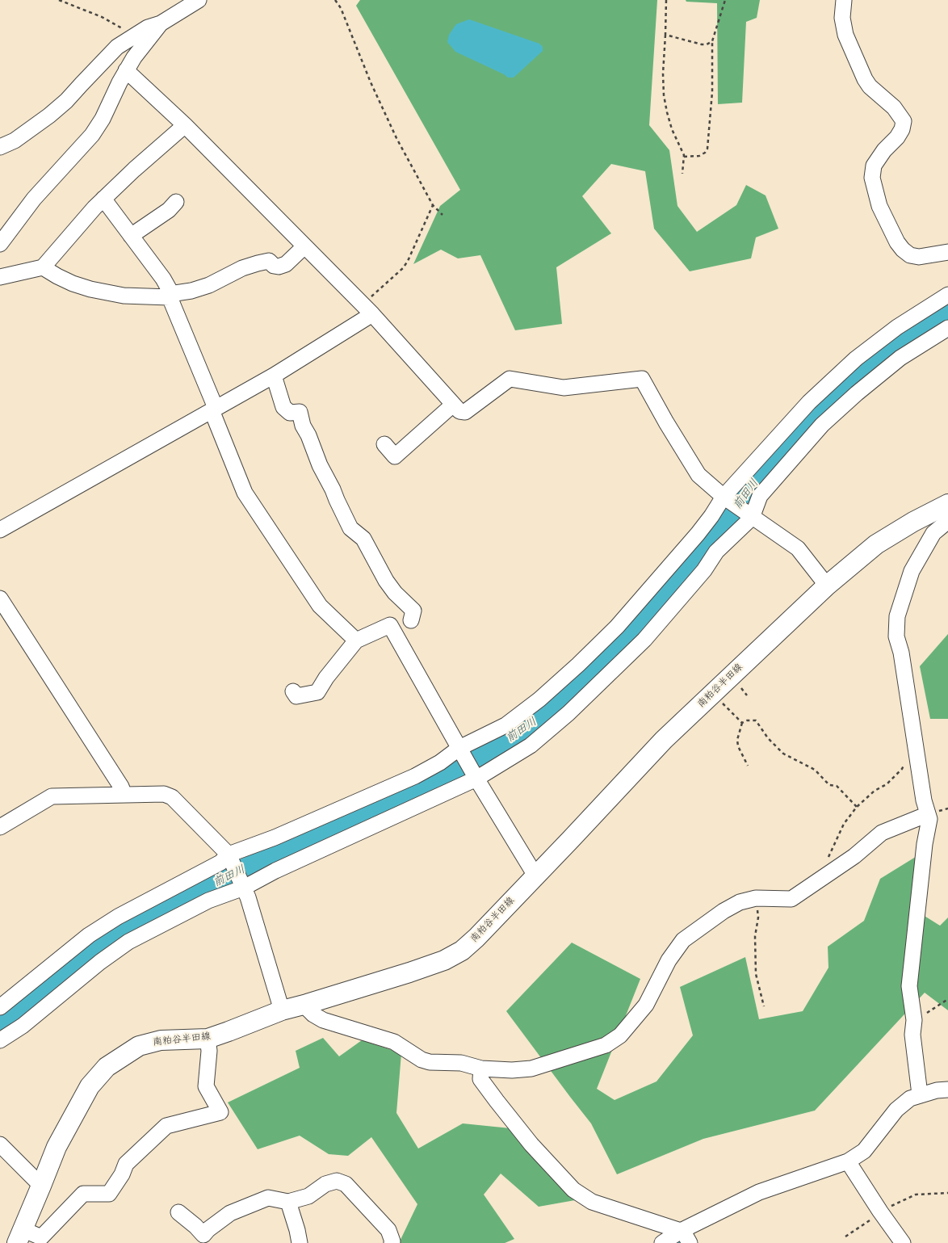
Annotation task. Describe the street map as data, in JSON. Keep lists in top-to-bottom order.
{
  "streets": {
    "main road": ["南粕谷半田線"]
  },
  "water": ["前田川"]
}
